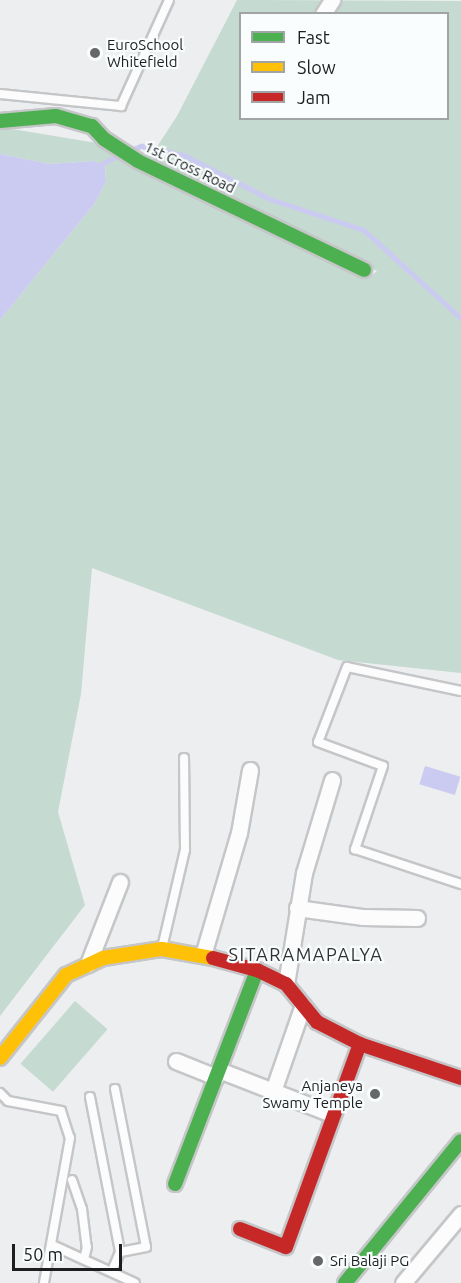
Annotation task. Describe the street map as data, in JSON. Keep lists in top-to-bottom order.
{
  "streets": {
    "street": ["1st Cross Road"]
  },
  "districts": ["SITARAMAPALYA"],
  "places": ["EuroSchool Whitefield", "Anjaneya Swamy Temple", "Sri Balaji PG"],
  "legend": ["Fast", "Slow", "Jam"],
  "scale_bar": "50 m"
}
